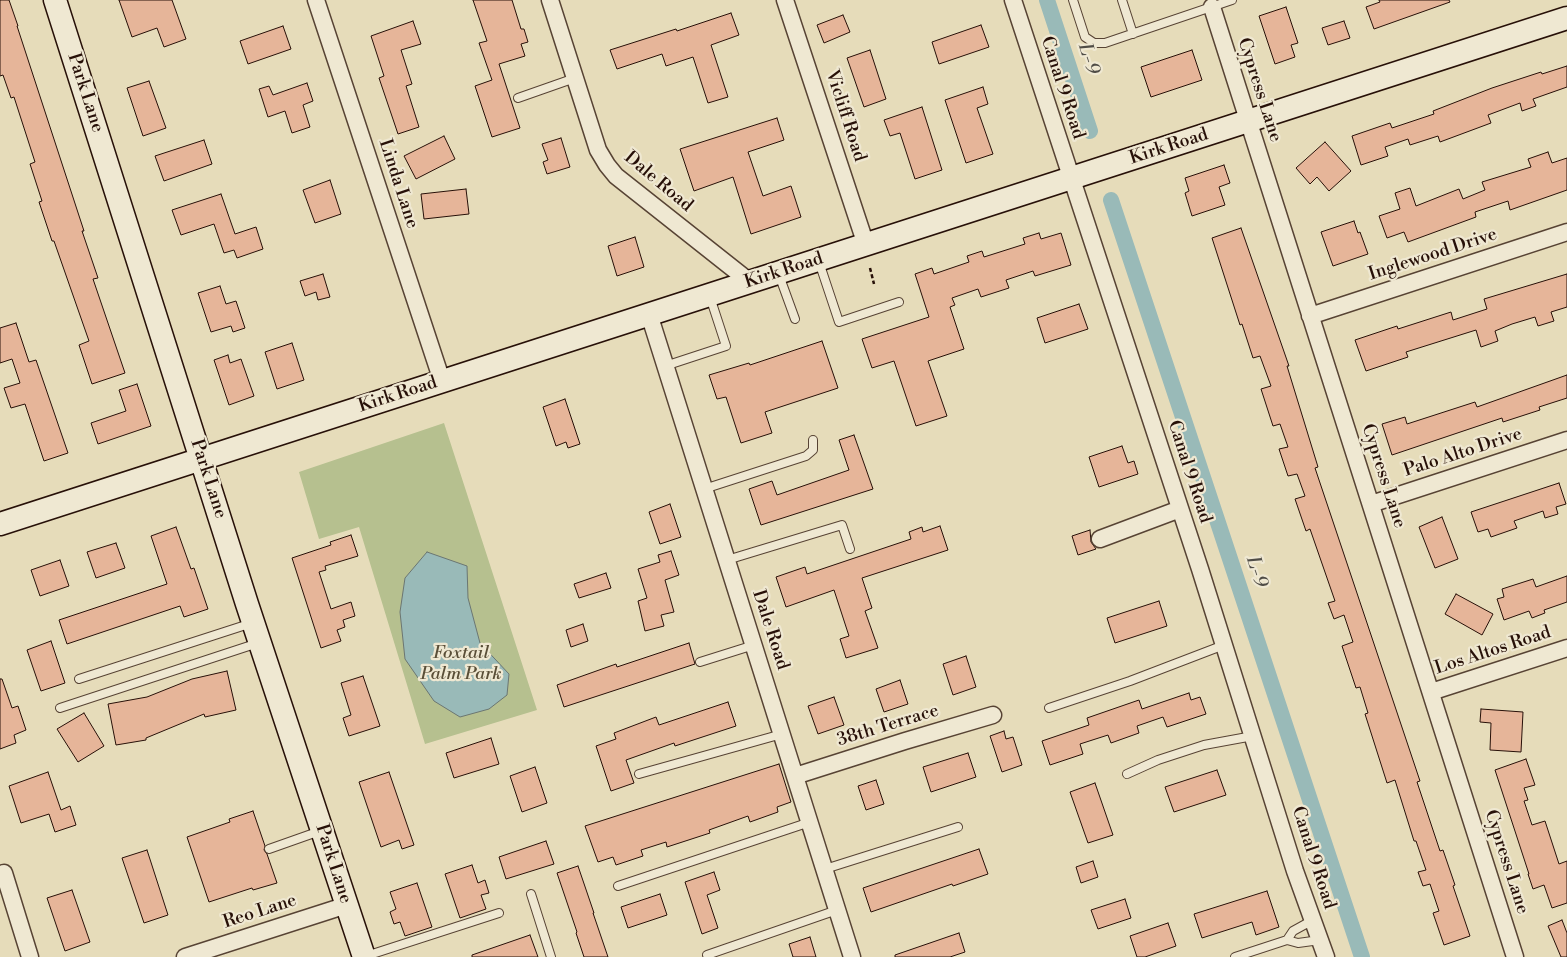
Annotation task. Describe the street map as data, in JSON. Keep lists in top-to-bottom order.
{
  "streets": {
    "street": [
      "Canal 9 Road",
      "Cypress Lane",
      "Park Lane",
      "Vicliff Road",
      "Kirk Road",
      "Dale Road",
      "Linda Lane",
      "Inglewood Drive",
      "Palo Alto Drive",
      "Los Altos Road",
      "38th Terrace",
      "Reo Lane"
    ]
  },
  "crossings": [
    ["Canal 9 Road", "Kirk Road"],
    ["Cypress Lane", "Kirk Road"],
    ["Cypress Lane", "Inglewood Drive"],
    ["Cypress Lane", "Palo Alto Drive"],
    ["Cypress Lane", "Los Altos Road"],
    ["Park Lane", "Kirk Road"],
    ["Park Lane", "Reo Lane"],
    ["Vicliff Road", "Kirk Road"],
    ["Kirk Road", "Dale Road"],
    ["Kirk Road", "Linda Lane"],
    ["Dale Road", "38th Terrace"]
  ],
  "water": ["L-9"],
  "parks": ["Foxtail Palm Park"]
}
